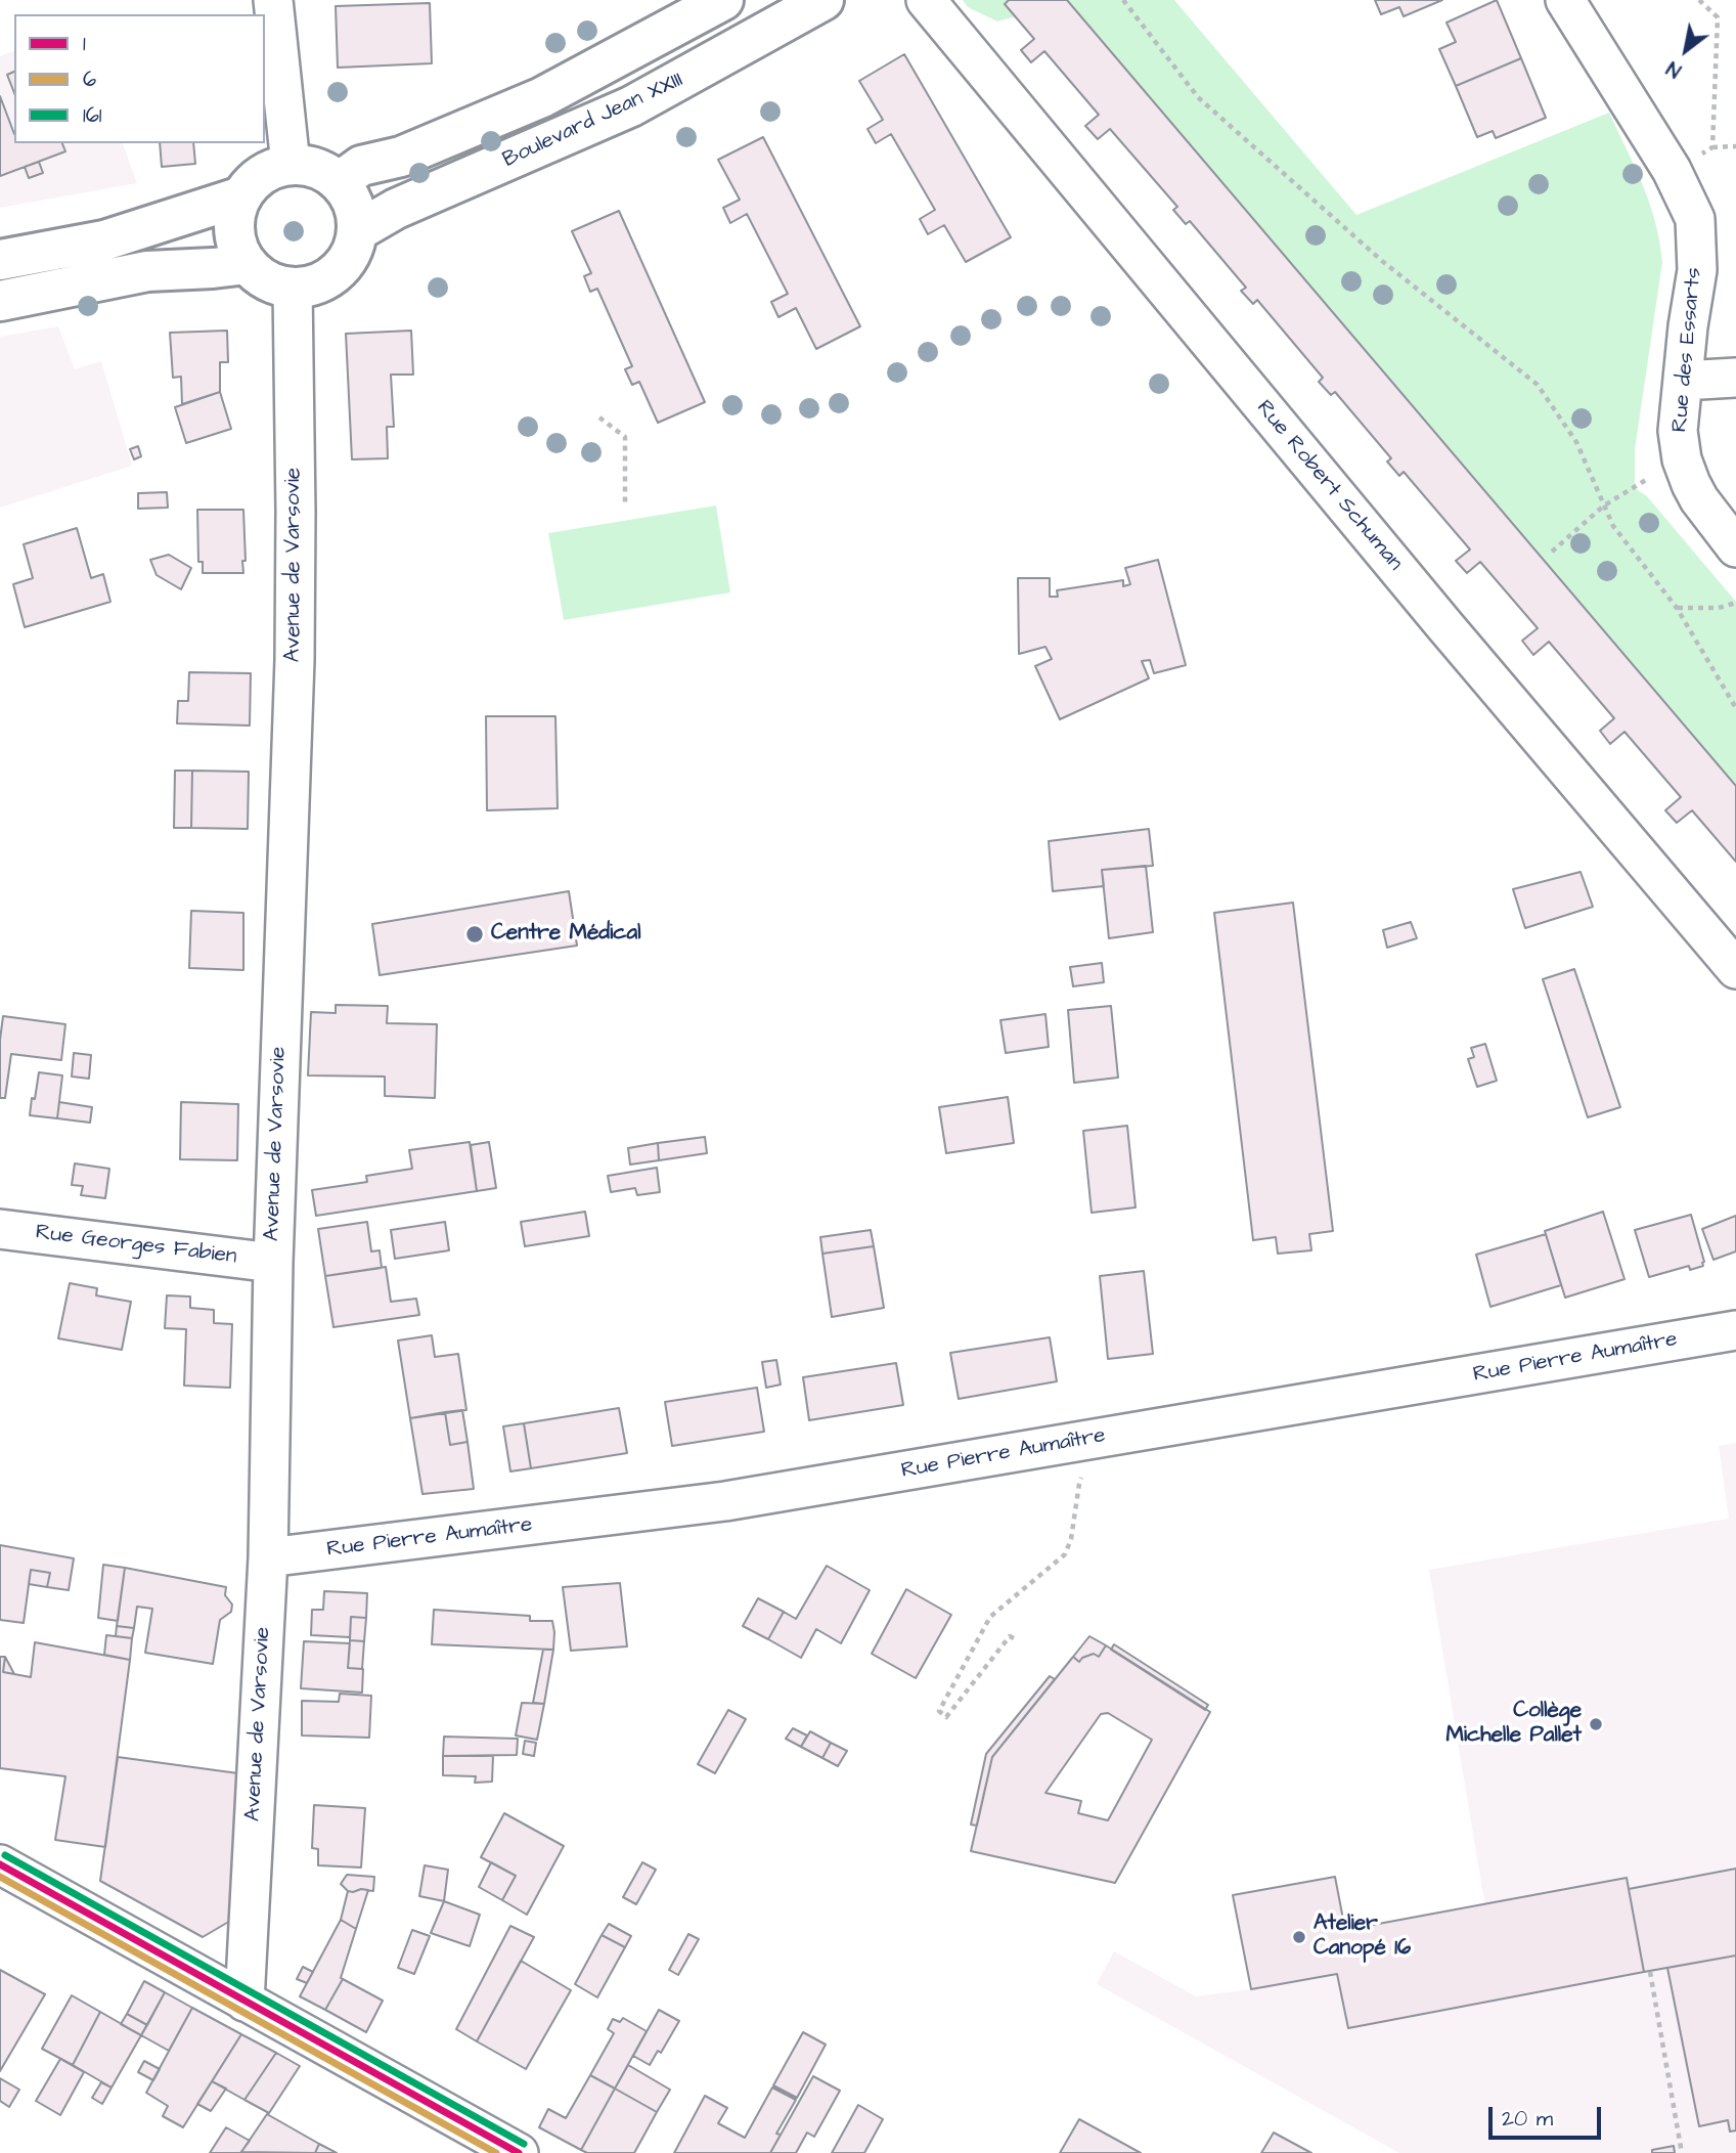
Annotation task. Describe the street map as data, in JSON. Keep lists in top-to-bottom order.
{
  "streets": {
    "main road": ["Boulevard Jean XXIII"],
    "street": [
      "Rue des Essarts",
      "Rue Robert Schuman",
      "Avenue de Varsovie",
      "Rue Georges Fabien",
      "Rue Pierre Aumaître"
    ]
  },
  "crossings": [
    ["Boulevard Jean XXIII", "Avenue de Varsovie"],
    ["Avenue de Varsovie", "Rue Georges Fabien"],
    ["Avenue de Varsovie", "Rue Pierre Aumaître"]
  ],
  "places": ["Centre Médical", "Collège Michelle Pallet", "Atelier Canopé 16"],
  "lines": ["transit line 161", "transit line 1", "transit line 6"],
  "legend": ["1", "6", "161"],
  "scale_bar": "20 m",
  "north": "bottom left"
}
